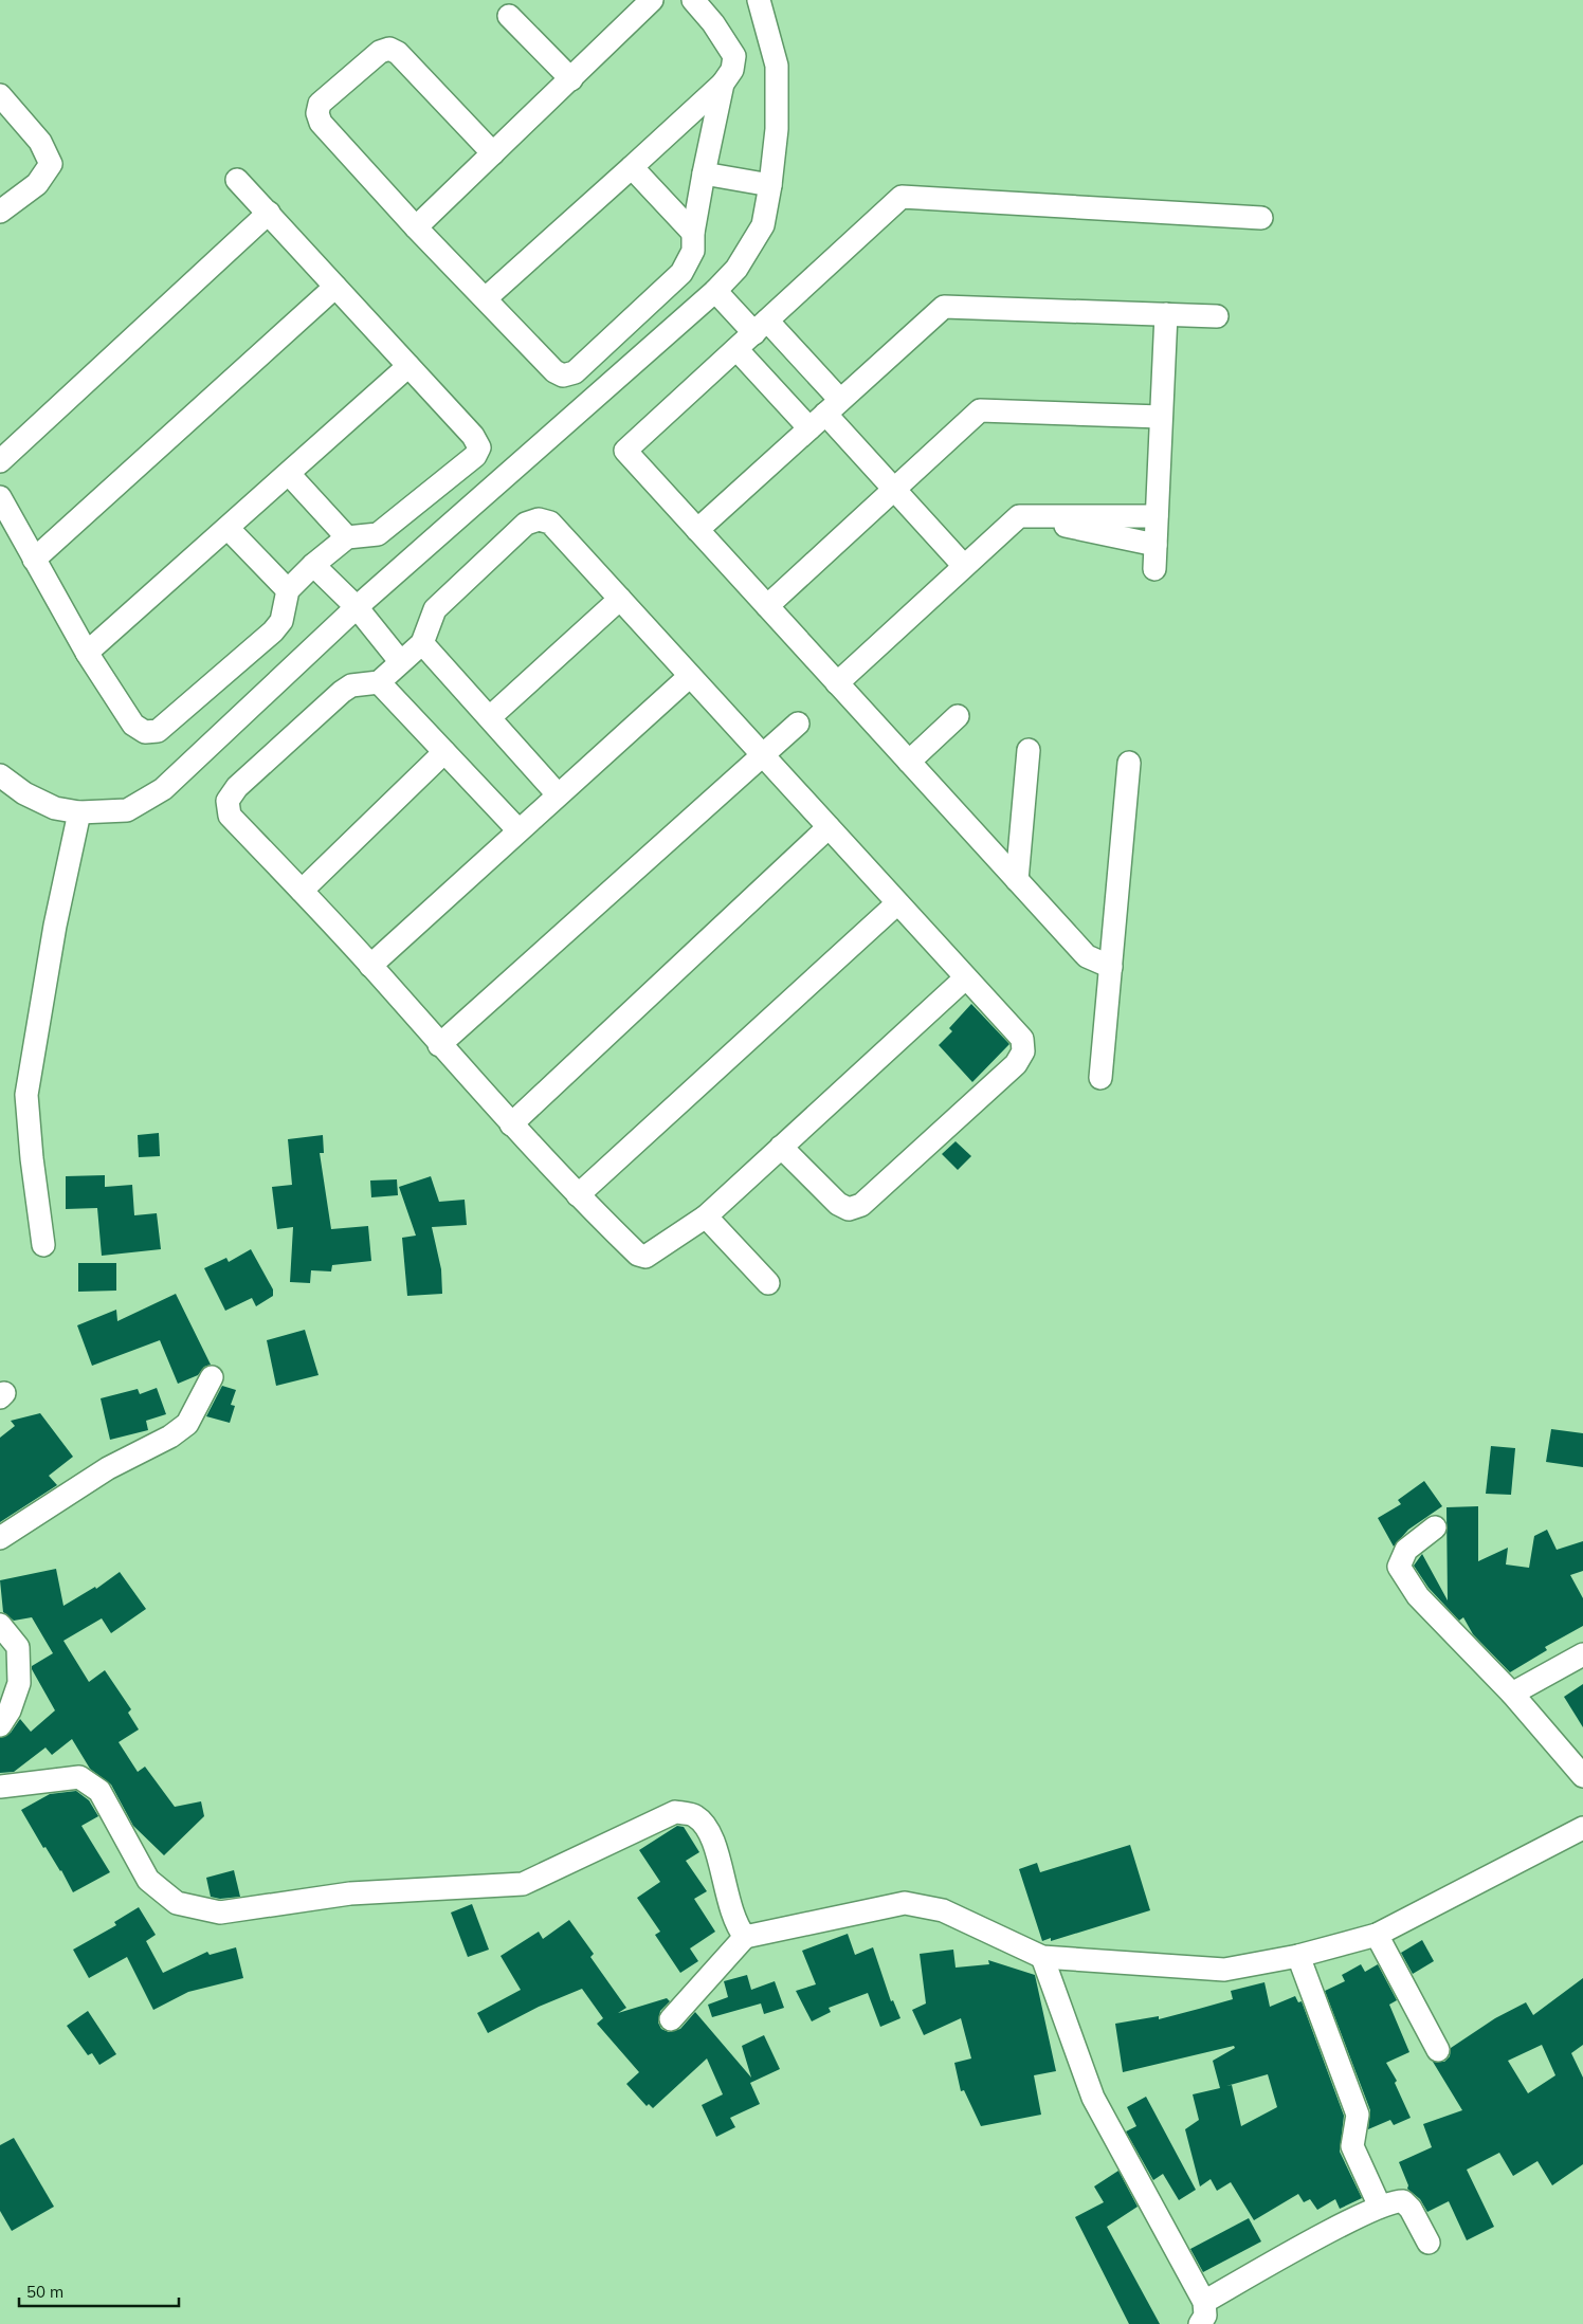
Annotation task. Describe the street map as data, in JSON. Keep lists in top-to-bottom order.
{
  "scale_bar": "50 m"
}
